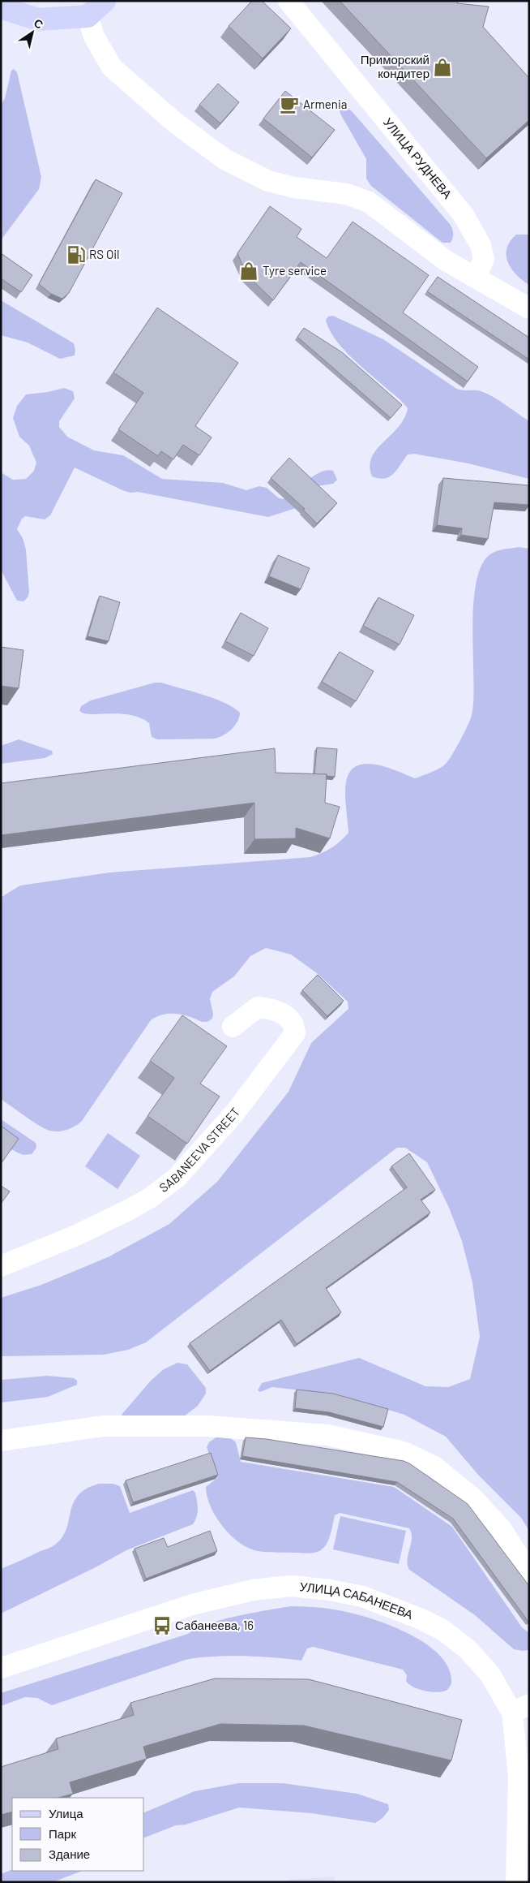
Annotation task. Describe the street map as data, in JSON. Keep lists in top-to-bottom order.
{
  "streets": {
    "street": ["УЛИЦА РУДНЕВА", "SABANEEVA STREET", "УЛИЦА САБАНЕЕВА"]
  },
  "places": {
    "shop": ["Приморский кондитер", "Tyre service"],
    "cafe": ["Armenia"],
    "fuel station": ["RS Oil"],
    "bus stop": ["Сабанеева, 16"]
  },
  "legend": ["Улица", "Парк", "Здание"],
  "north": "top right"
}
